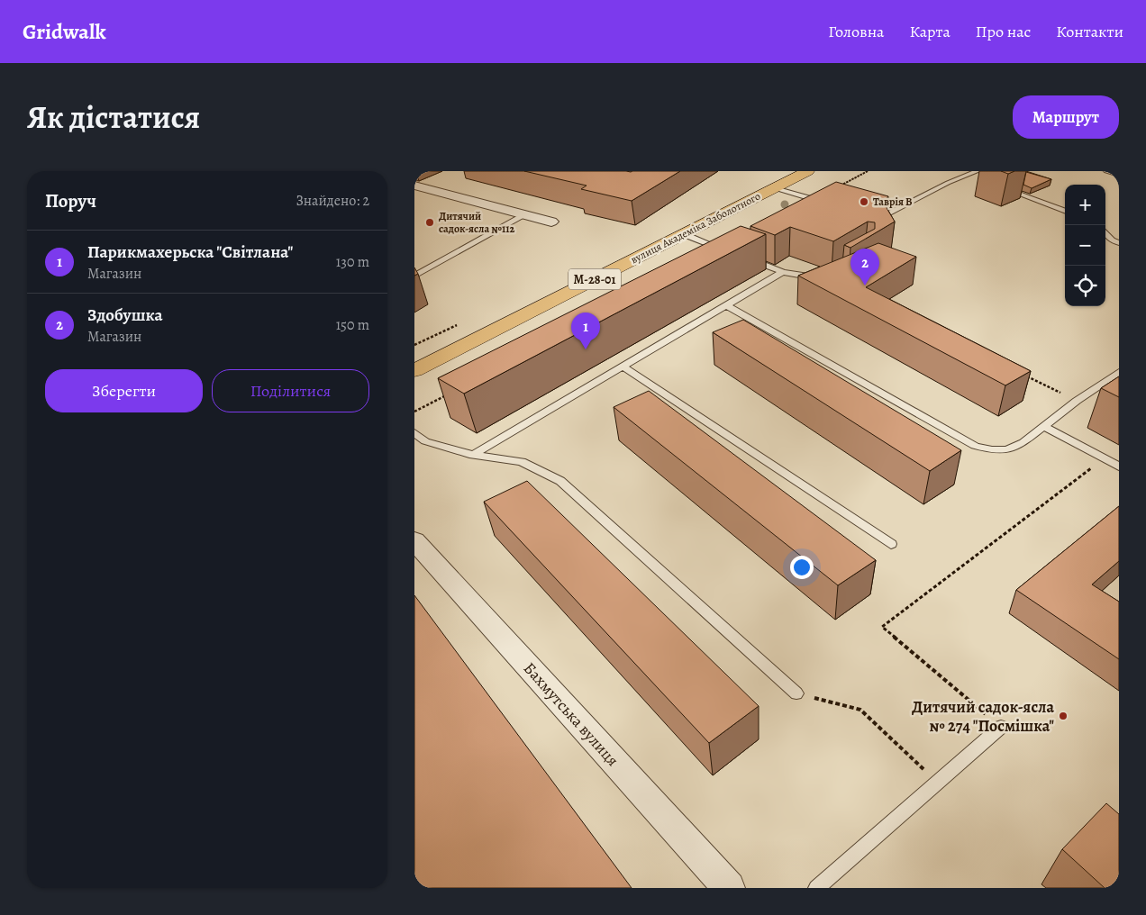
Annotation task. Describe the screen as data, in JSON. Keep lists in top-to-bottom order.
{
  "streets": {
    "highway": ["вулиця Академіка Заболотного", "М-28-01"],
    "street": ["Бахмутська вулиця"]
  },
  "places": ["Таврія В", "Дитячий садок-ясла №112", "Дитячий садок-ясла № 274 \"Посмішка\""],
  "page": {
    "header": "Gridwalk",
    "nav": [
      "Головна",
      "Карта",
      "Про нас",
      "Контакти"
    ],
    "title": "Як дістатися",
    "buttons": [
      "Маршрут",
      ["Зберегти", "Поділитися"]
    ],
    "heading": ["Поруч", "Знайдено: 2"],
    "map_buttons": ["+", "−"],
    "list": [
      {
        "mark": "1",
        "name": "Парикмахерьска \"Світлана\"",
        "note": "Магазин",
        "value": "130 m"
      },
      {
        "mark": "2",
        "name": "Здобушка",
        "note": "Магазин",
        "value": "150 m"
      }
    ],
    "pins": ["2", "1"]
  }
}
